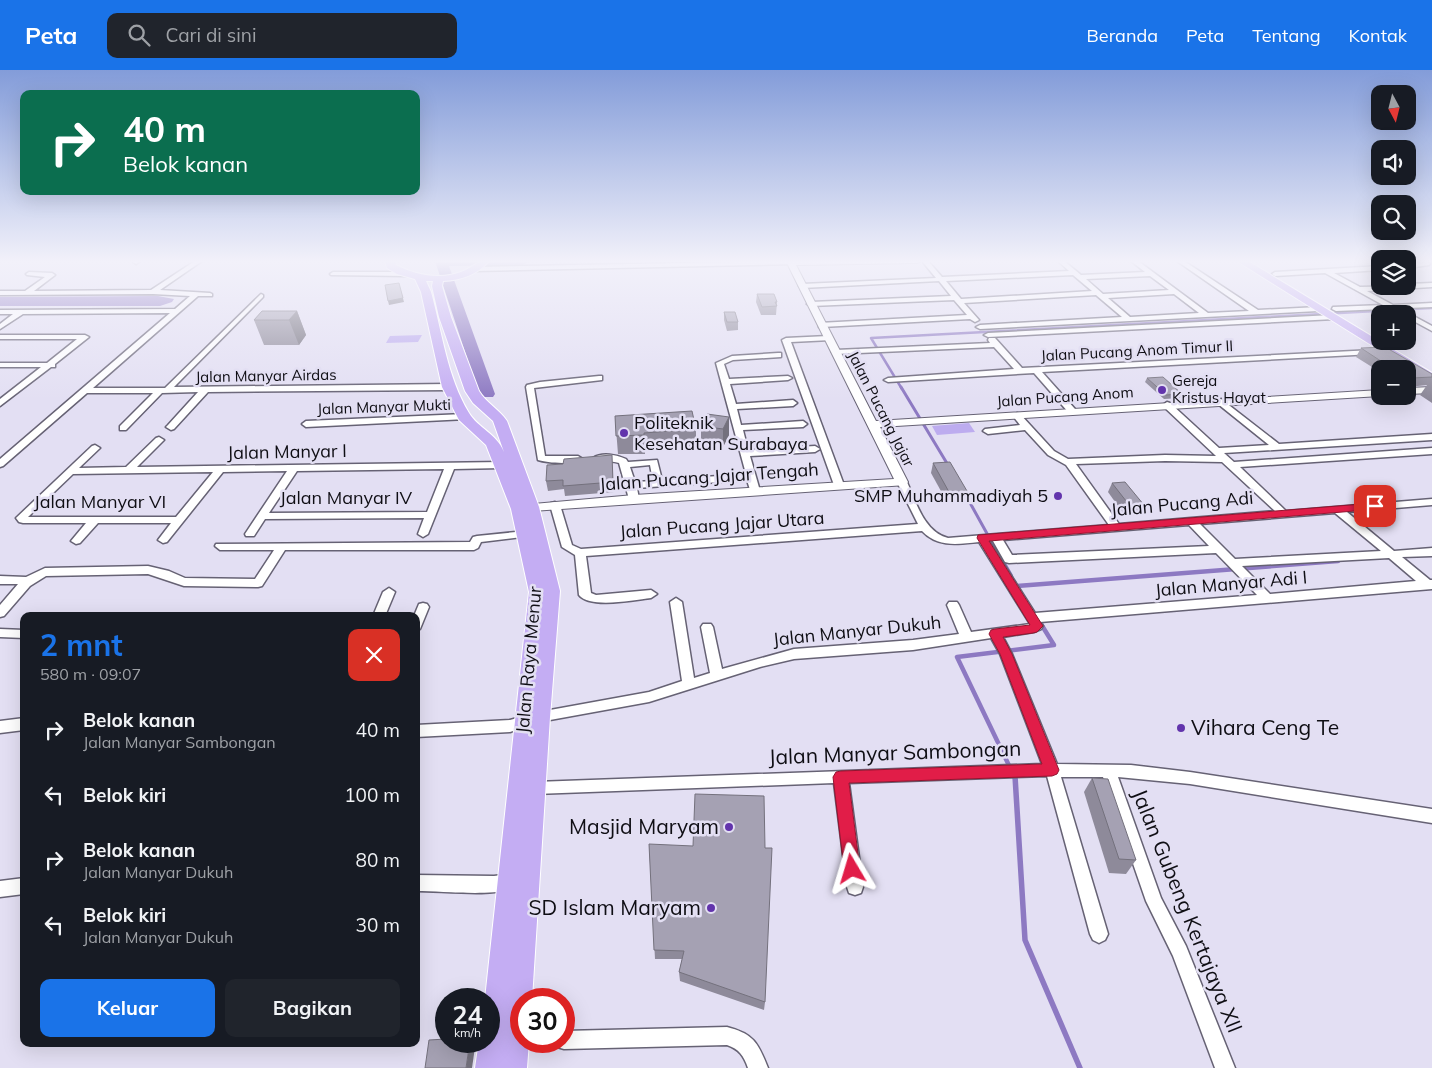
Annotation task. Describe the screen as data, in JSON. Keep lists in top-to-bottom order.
{
  "streets": {
    "main road": ["Jalan Raya Menur"],
    "street": [
      "Jalan Pucang Anom Timur II",
      "Jalan Manyar Airdas",
      "Jalan Pucang Anom",
      "Jalan Manyar Mukti",
      "Jalan Pucang Jajar",
      "Jalan Manyar I",
      "Jalan Pucang Jajar Tengah",
      "Jalan Manyar IV",
      "Jalan Manyar VI",
      "Jalan Pucang Adi",
      "Jalan Pucang Jajar Utara",
      "Jalan Manyar Adi I",
      "Jalan Manyar Dukuh",
      "Jalan Manyar Sambongan",
      "Jalan Gubeng Kertajaya XII"
    ]
  },
  "crossings": [
    ["Jalan Manyar Airdas", "Jalan Raya Menur"],
    ["Jalan Pucang Anom", "Jalan Pucang Jajar"],
    ["Jalan Manyar Mukti", "Jalan Raya Menur"],
    ["Jalan Pucang Jajar", "Jalan Pucang Jajar Tengah"],
    ["Jalan Pucang Jajar", "Jalan Pucang Adi"],
    ["Jalan Pucang Jajar", "Jalan Pucang Jajar Utara"],
    ["Jalan Manyar I", "Jalan Manyar VI"],
    ["Jalan Manyar I", "Jalan Raya Menur"],
    ["Jalan Pucang Jajar Tengah", "Jalan Raya Menur"],
    ["Jalan Manyar Adi I", "Jalan Manyar Dukuh"],
    ["Jalan Manyar Dukuh", "Jalan Raya Menur"],
    ["Jalan Raya Menur", "Jalan Manyar Sambongan"],
    ["Jalan Manyar Sambongan", "Jalan Gubeng Kertajaya XII"]
  ],
  "places": [
    "Gereja Kristus Hayat",
    "Politeknik Kesehatan Surabaya",
    "SMP Muhammadiyah 5",
    "Vihara Ceng Te",
    "Masjid Maryam",
    "SD Islam Maryam"
  ],
  "north": "bottom",
  "page": {
    "header": "Peta",
    "search": "Cari di sini",
    "nav": [
      "Beranda",
      "Peta",
      "Tentang",
      "Kontak"
    ],
    "map_buttons": ["+", "−"],
    "turn": ["40 m", "Belok kanan"],
    "heading": ["2 mnt", "580 m · 09:07"],
    "list": [
      {
        "name": "Belok kanan",
        "note": "Jalan Manyar Sambongan",
        "value": "40 m"
      },
      {
        "name": "Belok kiri",
        "value": "100 m"
      },
      {
        "name": "Belok kanan",
        "note": "Jalan Manyar Dukuh",
        "value": "80 m"
      },
      {
        "name": "Belok kiri",
        "note": "Jalan Manyar Dukuh",
        "value": "30 m"
      }
    ],
    "buttons": ["Keluar", "Bagikan"],
    "speed": "24 km/h",
    "limit": "30"
  }
}
